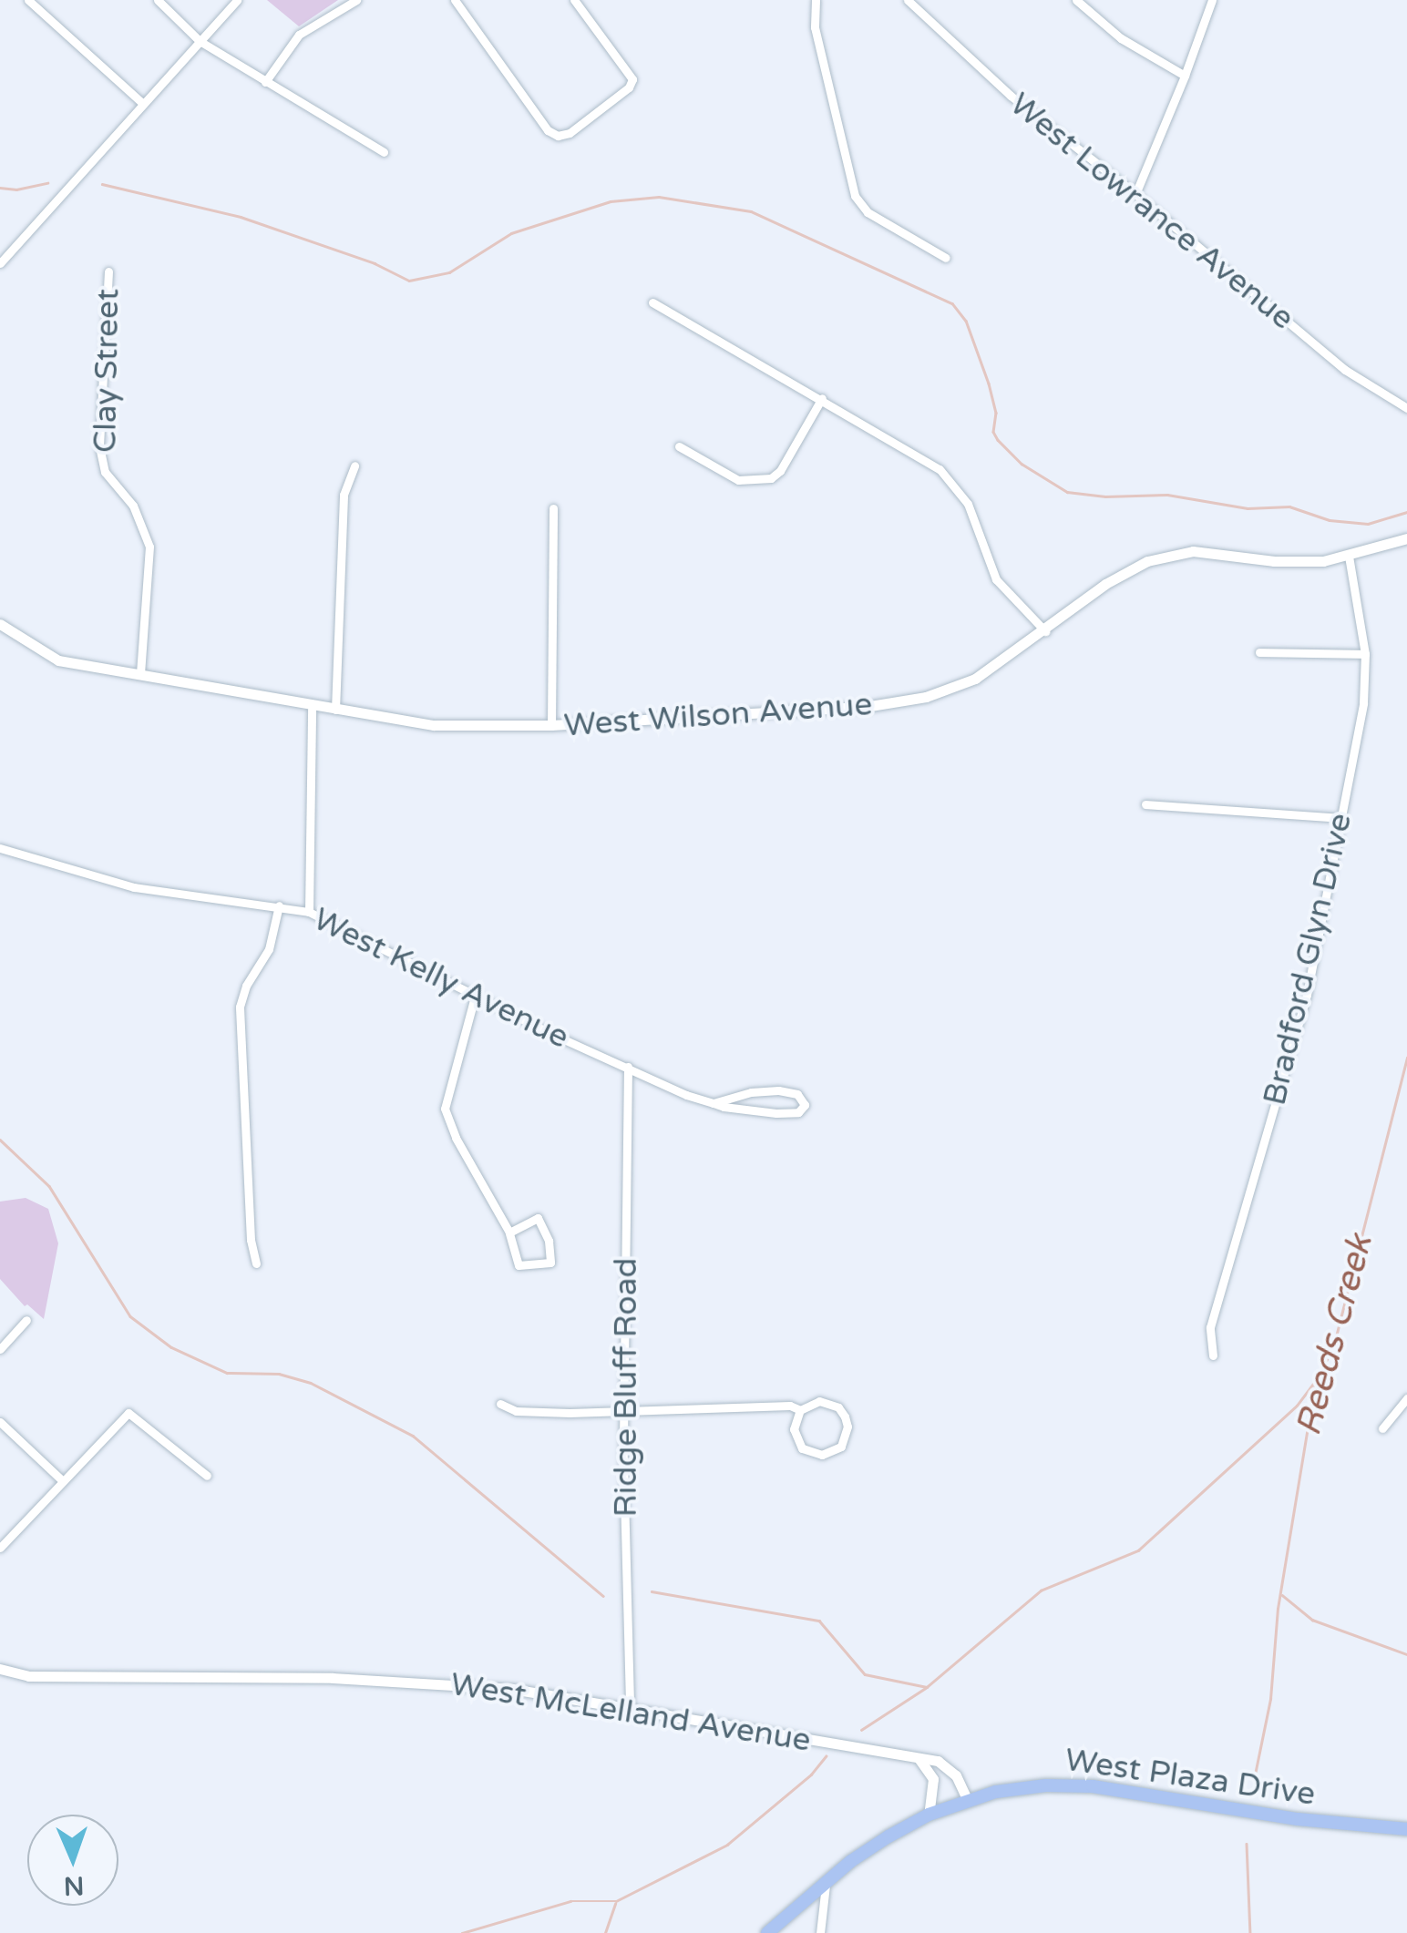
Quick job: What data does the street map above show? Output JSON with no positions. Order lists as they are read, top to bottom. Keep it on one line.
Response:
{"streets":{"main road":["West Plaza Drive"],"street":["West Lowrance Avenue","Clay Street","West Wilson Avenue","Bradford Glyn Drive","West Kelly Avenue","Ridge Bluff Road","West McLelland Avenue"]},"crossings":[["Clay Street","West Wilson Avenue"],["West Wilson Avenue","Bradford Glyn Drive"],["West Kelly Avenue","Ridge Bluff Road"],["Ridge Bluff Road","West McLelland Avenue"],["West McLelland Avenue","West Plaza Drive"]],"water":["Reeds Creek"],"north":"bottom"}
